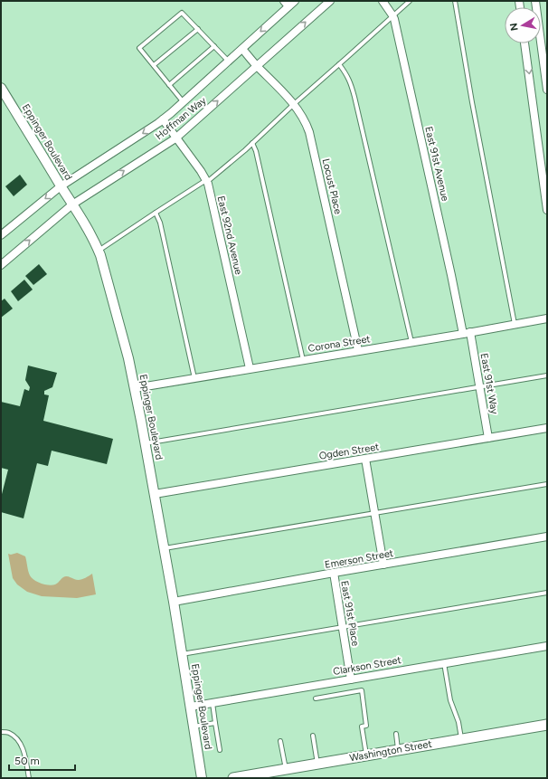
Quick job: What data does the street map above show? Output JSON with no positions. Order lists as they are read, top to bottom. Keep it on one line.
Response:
{"streets":{"main road":["Washington Street"],"street":["Hoffman Way","Eppinger Boulevard","East 91st Avenue","Locust Place","East 92nd Avenue","Corona Street","East 91st Way","Ogden Street","Emerson Street","East 91st Place","Clarkson Street"]},"crossings":[["Hoffman Way","Eppinger Boulevard"],["Hoffman Way","Locust Place"],["Hoffman Way","East 92nd Avenue"],["Eppinger Boulevard","Corona Street"],["Eppinger Boulevard","Ogden Street"],["Eppinger Boulevard","Emerson Street"],["Eppinger Boulevard","Clarkson Street"],["East 91st Avenue","Corona Street"],["East 91st Avenue","East 91st Way"],["Locust Place","Corona Street"],["East 92nd Avenue","Corona Street"],["Corona Street","East 91st Way"],["East 91st Way","Ogden Street"],["Emerson Street","East 91st Place"],["East 91st Place","Clarkson Street"]],"scale_bar":"50 m","north":"left"}
